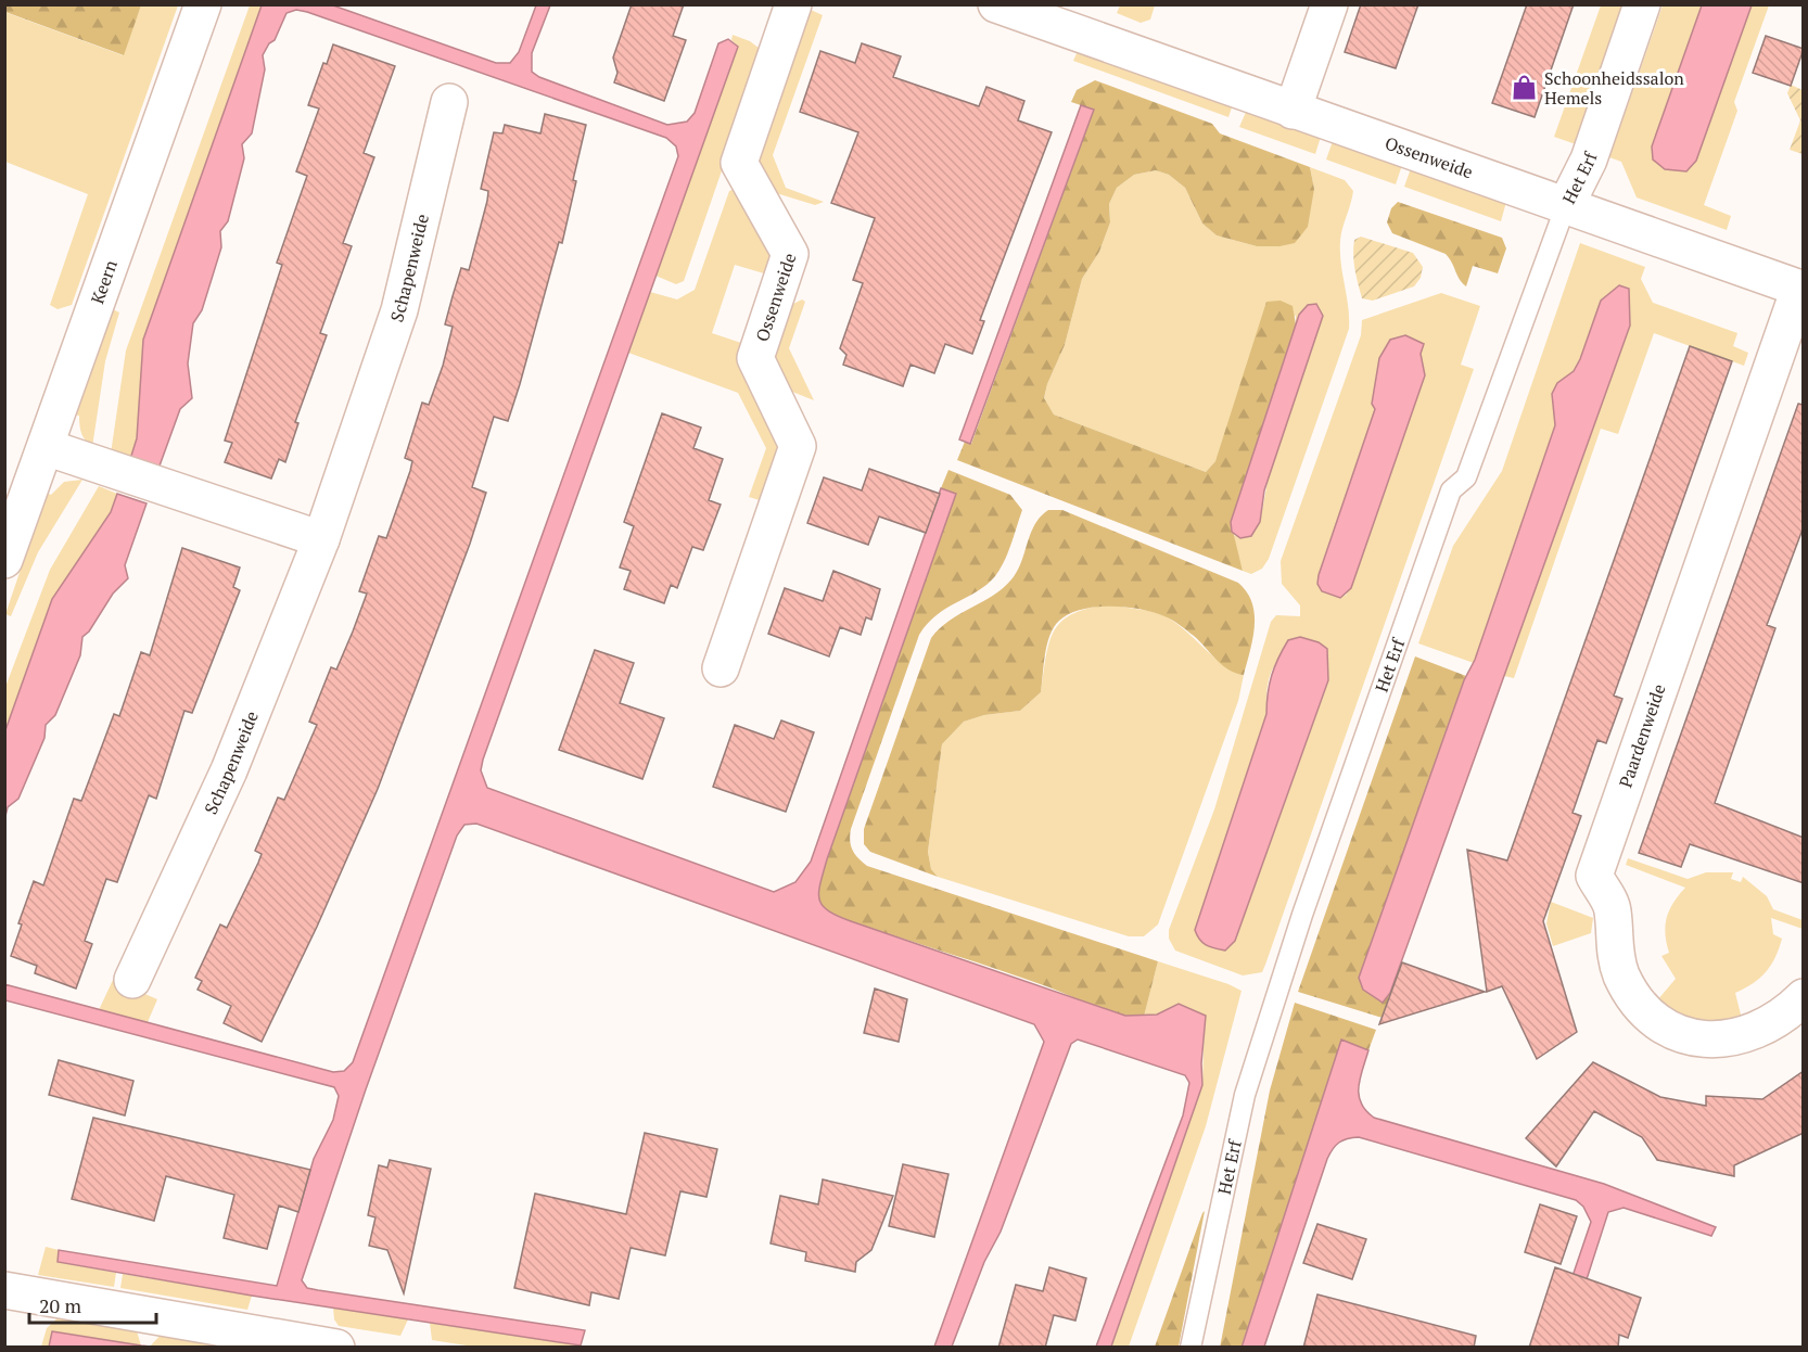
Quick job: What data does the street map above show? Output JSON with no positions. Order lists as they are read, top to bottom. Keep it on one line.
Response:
{"streets":{"street":["Ossenweide","Het Erf","Schapenweide","Keern","Paardenweide"]},"crossings":[["Ossenweide","Het Erf"],["Ossenweide","Paardenweide"],["Het Erf","Paardenweide"]],"places":{"shop":["Schoonheidssalon Hemels"]},"scale_bar":"20 m"}
